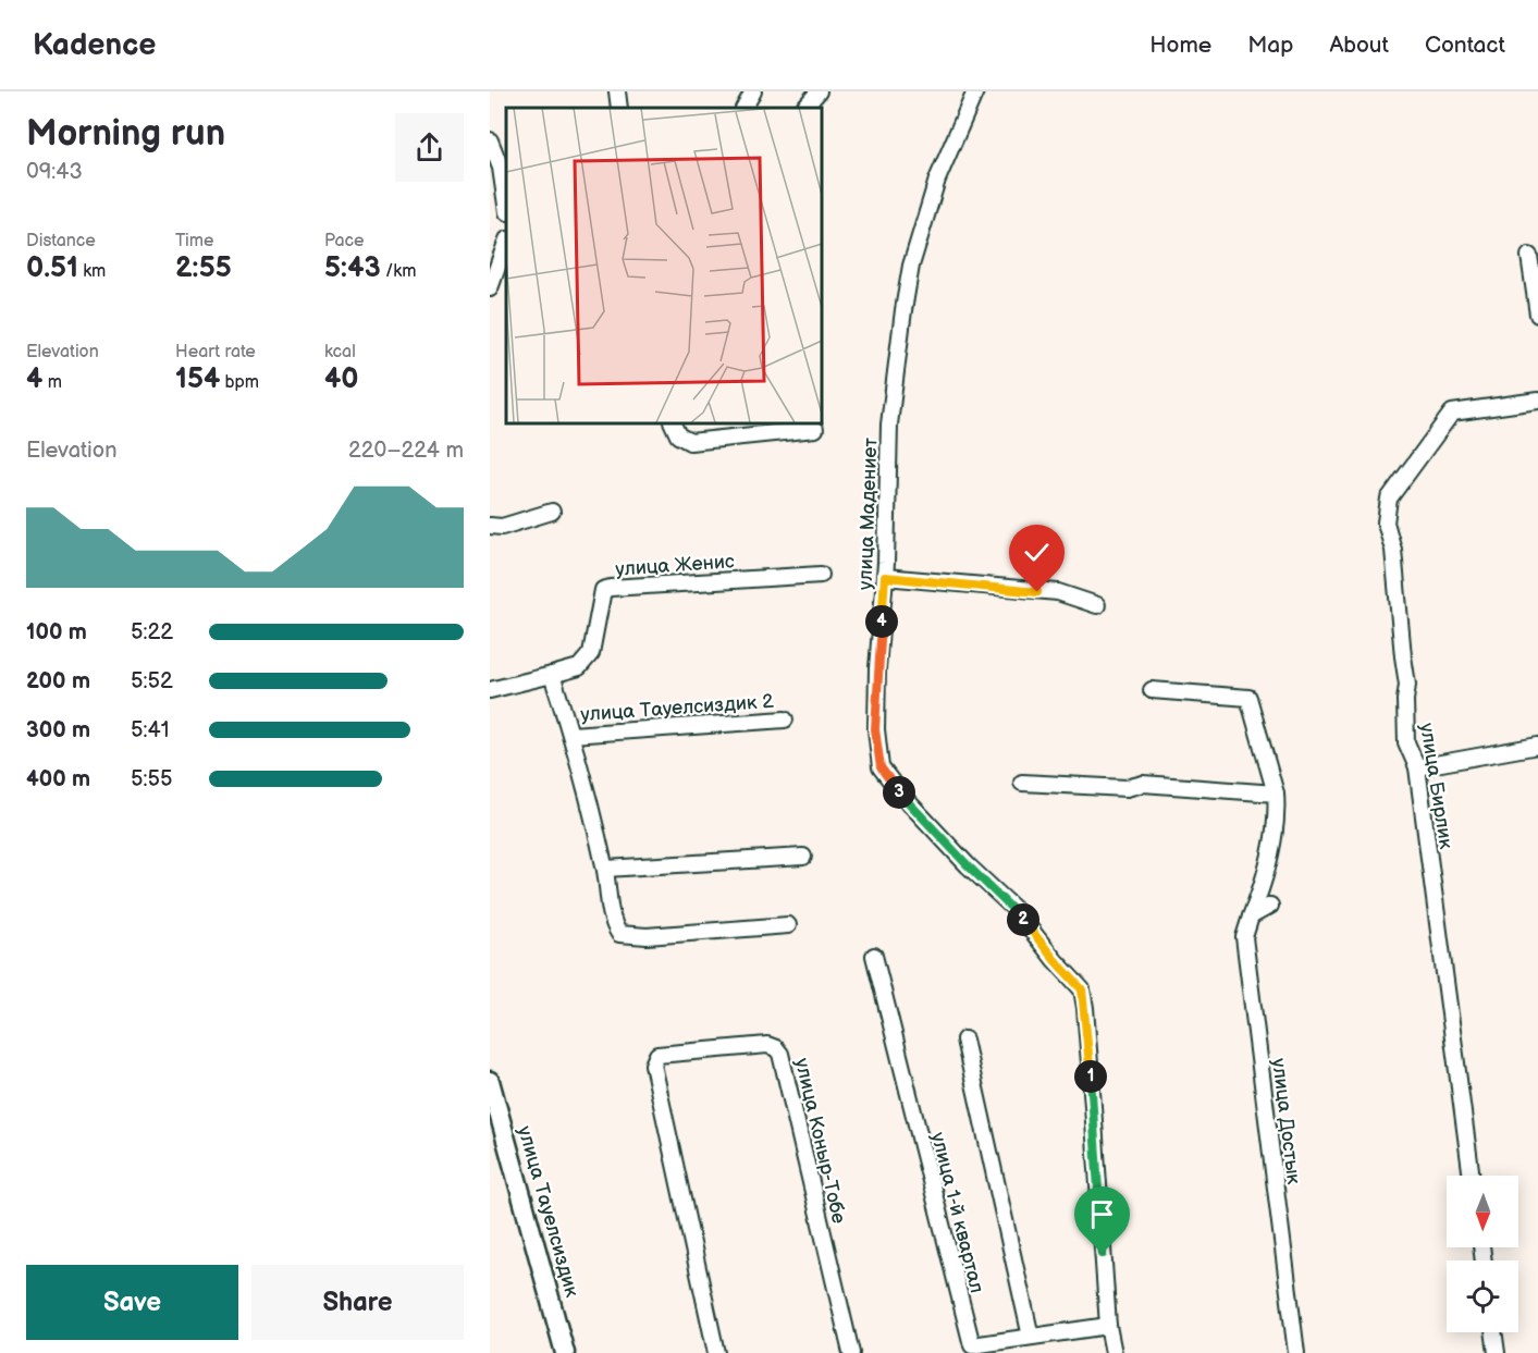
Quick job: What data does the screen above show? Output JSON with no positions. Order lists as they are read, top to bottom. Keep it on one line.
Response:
{"streets":{"street":["улица Мадениет","улица Женис","улица Тауелсиздик 2","улица Бирлик","улица Достык","улица Коныр-Тобе","улица Тауелсиздик","улица 1-й квартал"]},"crossings":[["улица Мадениет","улица 1-й квартал"],["улица Женис","улица Тауелсиздик 2"]],"north":"bottom","page":{"header":"Kadence","nav":["Home","Map","About","Contact"],"heading":["Morning run","09:43"],"stats":[["Distance","0.51 km"],["Time","2:55"],["Pace","5:43 /km"],["Elevation","4 m"],["Heart rate","154 bpm"],["kcal","40"]],"chart":["Elevation","220–224 m"],"pins":["4","3","2","1"],"list":[{"name":"100 m","note":"5:22"},{"name":"200 m","note":"5:52"},{"name":"300 m","note":"5:41"},{"name":"400 m","note":"5:55"}],"buttons":["Save","Share"]}}
